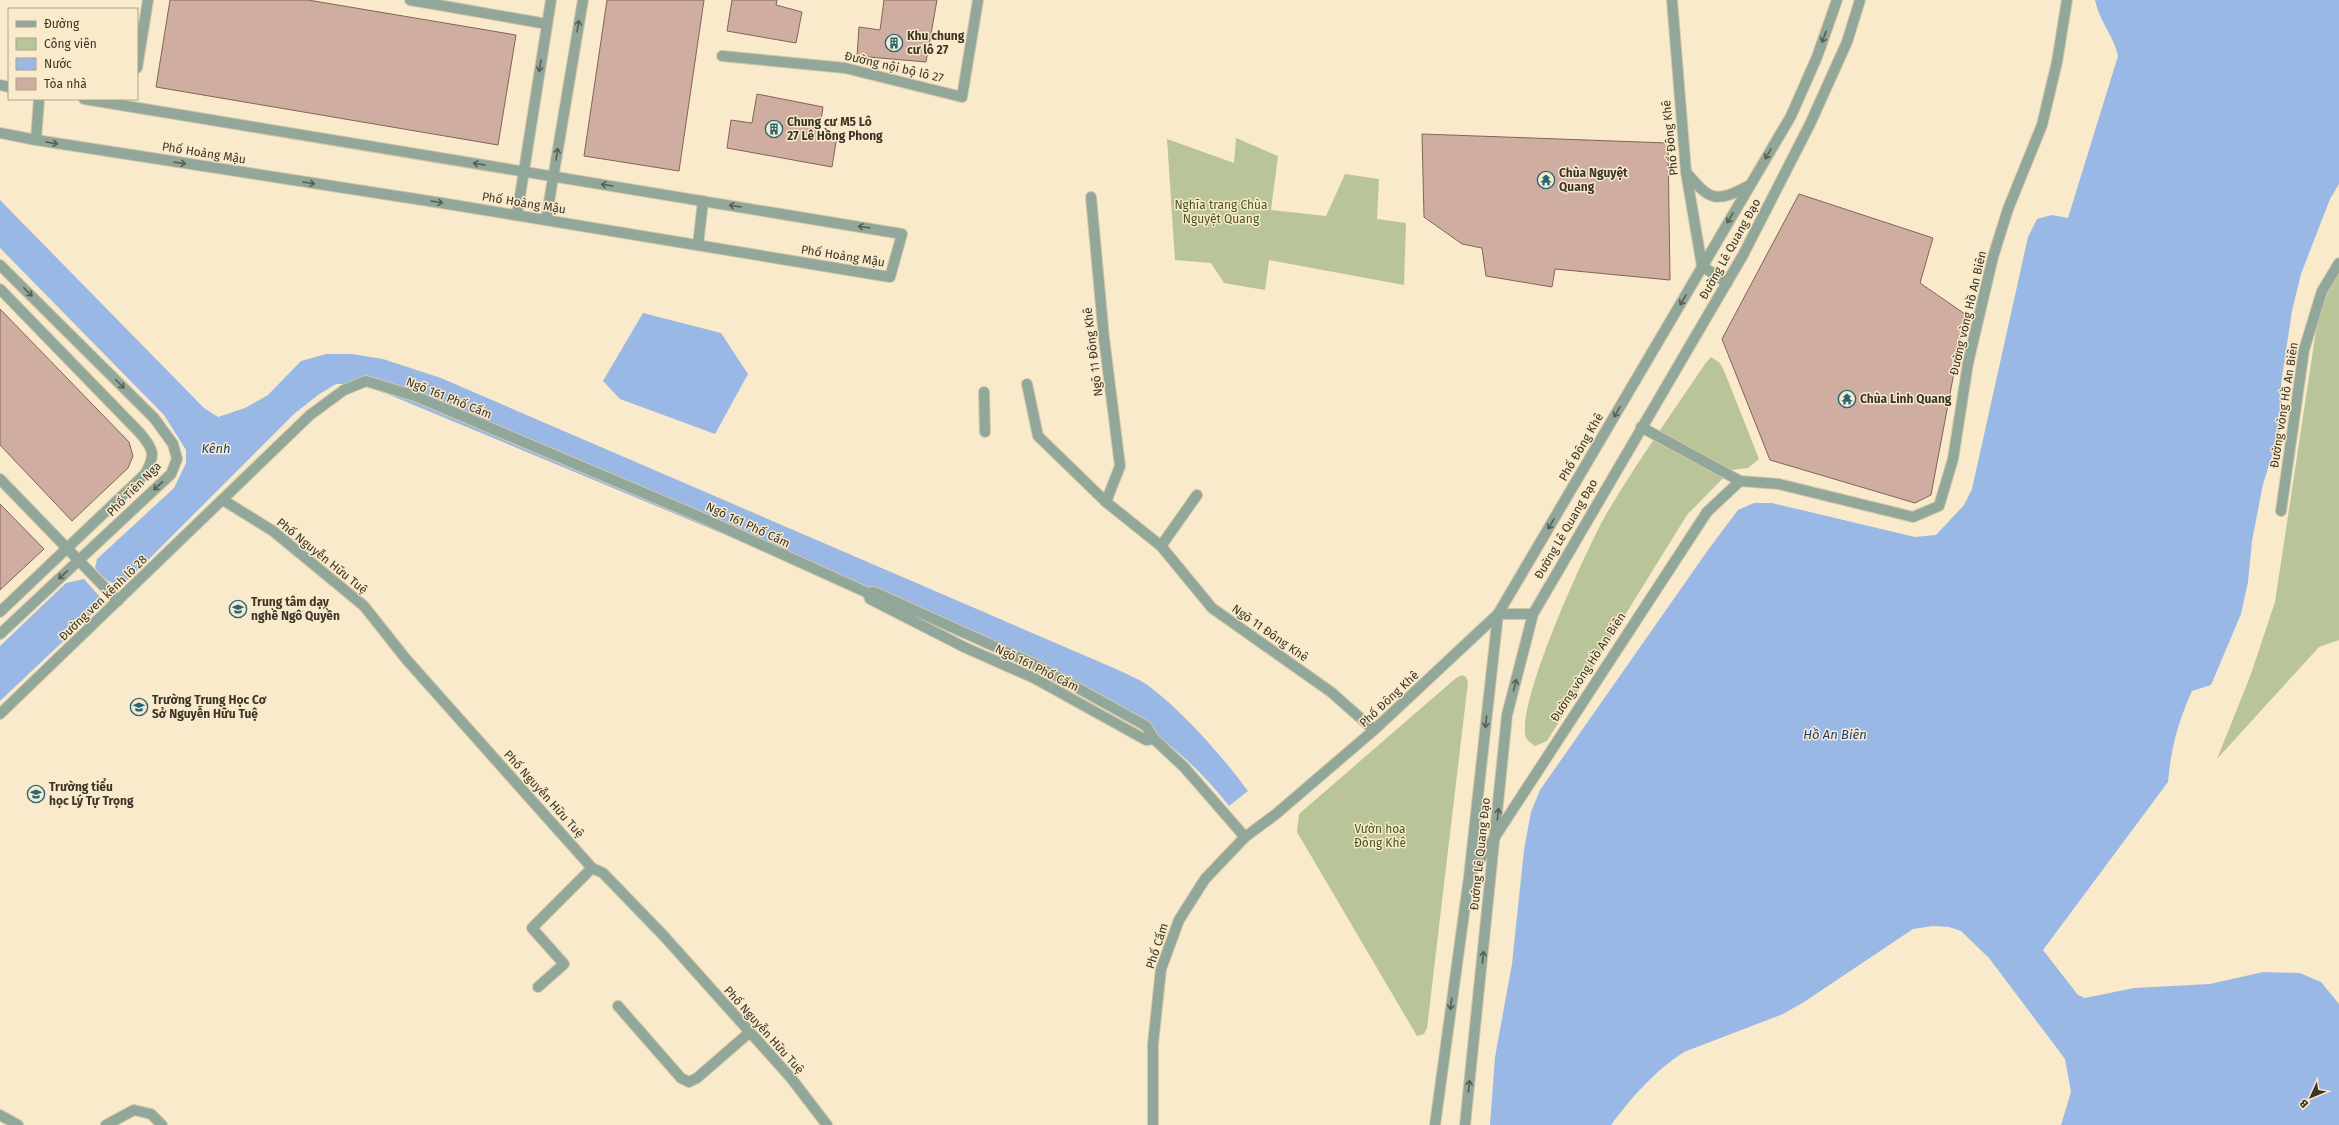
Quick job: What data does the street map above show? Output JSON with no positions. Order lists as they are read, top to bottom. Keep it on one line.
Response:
{"streets":{"street":["Đường nội bộ lô 27","Phố Đông Khê","Phố Hoàng Mậu","Đường Lê Quang Đạo","Đường vòng Hồ An Biên","Ngõ 11 Đông Khê","Ngõ 161 Phố Cấm","Phố Tiên Nga","Phố Nguyễn Hữu Tuệ","Đường ven kênh lô 28","Phố Cấm"]},"crossings":[["Phố Đông Khê","Đường Lê Quang Đạo"],["Phố Đông Khê","Ngõ 11 Đông Khê"],["Phố Đông Khê","Phố Cấm"],["Đường Lê Quang Đạo","Đường vòng Hồ An Biên"],["Ngõ 161 Phố Cấm","Phố Nguyễn Hữu Tuệ"],["Ngõ 161 Phố Cấm","Đường ven kênh lô 28"],["Ngõ 161 Phố Cấm","Phố Cấm"],["Phố Nguyễn Hữu Tuệ","Đường ven kênh lô 28"]],"one_way":["Phố Đông Khê"],"water":["Kênh","Hồ An Biên"],"parks":["Nghĩa trang Chùa Nguyệt Quang","Vườn hoa Đông Khê"],"places":{"building":["Khu chung cư lô 27","Chung cư M5 Lô 27 Lê Hồng Phong"],"temple":["Chùa Nguyệt Quang","Chùa Linh Quang"],"school or university":["Trung tâm dạy nghề Ngô Quyền","Trường Trung Học Cơ Sở Nguyễn Hữu Tuệ","Trường tiểu học Lý Tự Trọng"]},"legend":["Đường","Công viên","Nước","Tòa nhà"],"north":"bottom left"}
